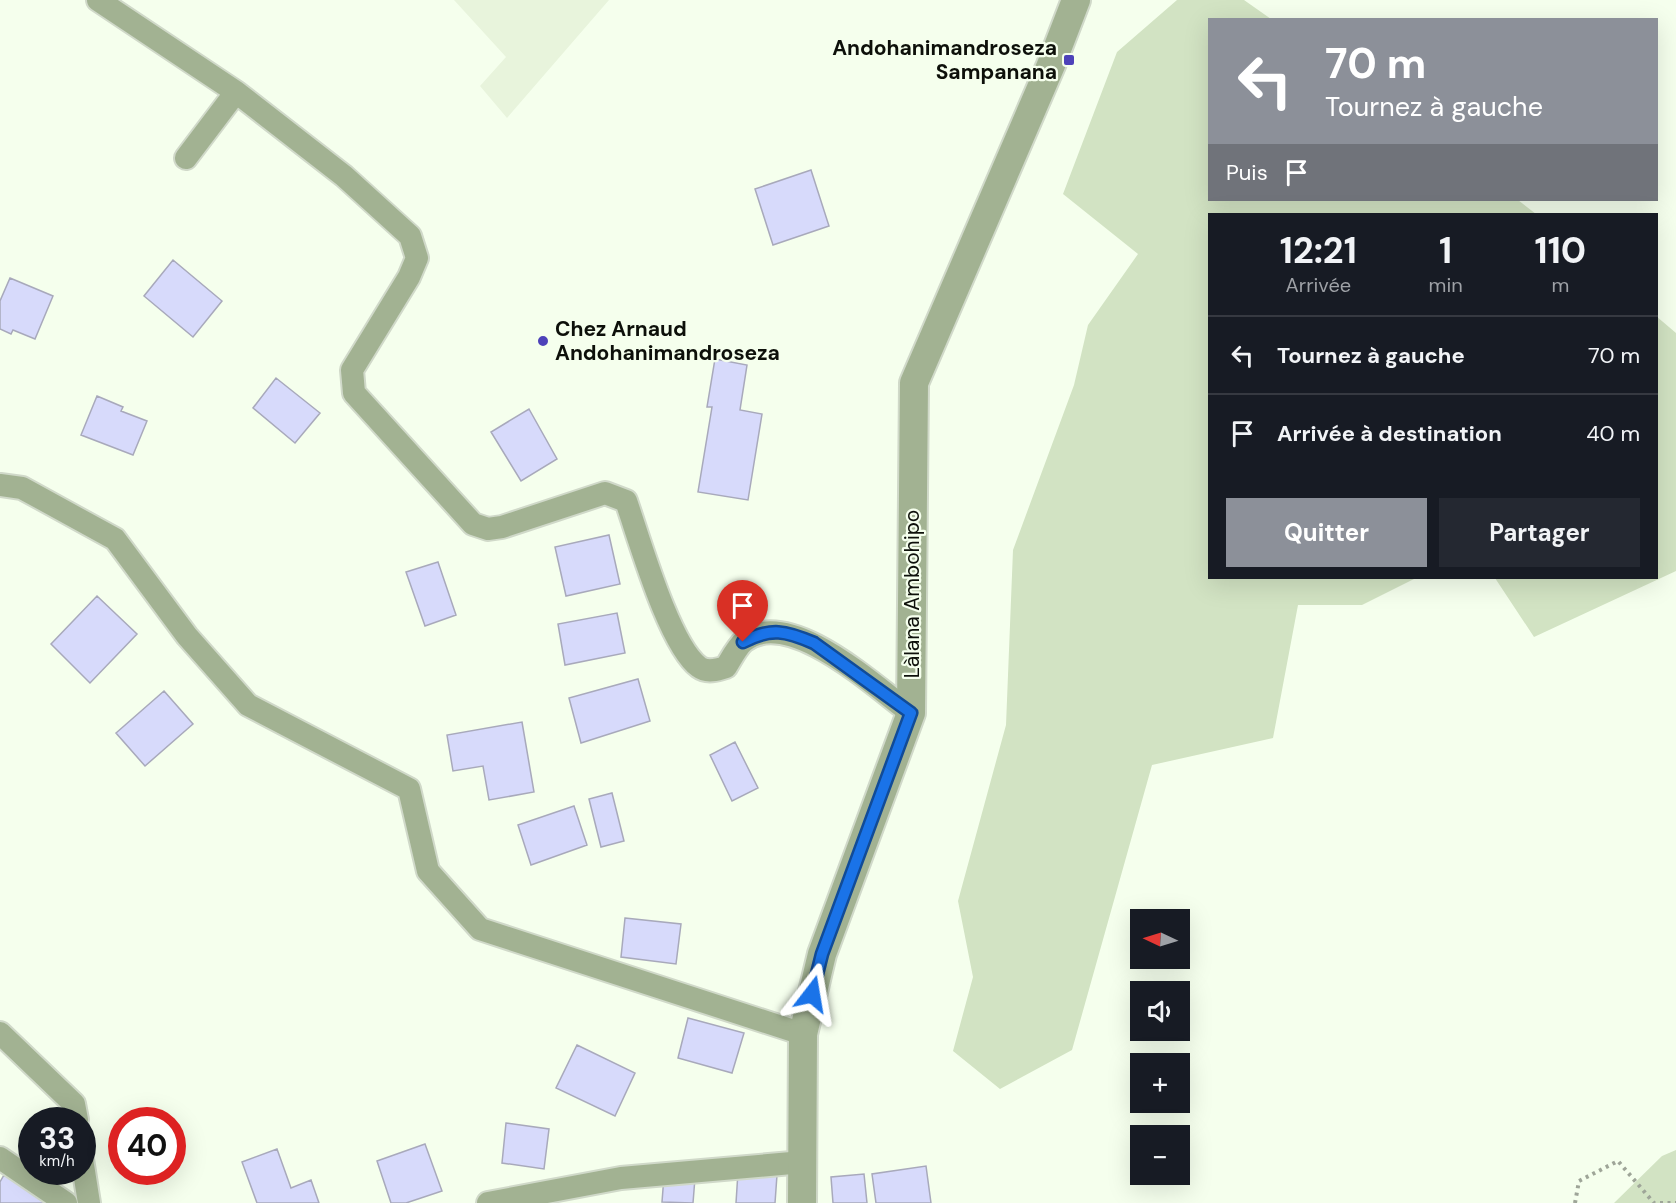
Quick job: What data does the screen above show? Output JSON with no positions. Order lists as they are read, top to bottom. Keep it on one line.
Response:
{"streets":{"street":["Làlana Ambohipo"]},"places":{"transit":["Andohanimandroseza Sampanana"],"other":["Chez Arnaud Andohanimandroseza"]},"north":"left","page":{"turn":["70 m","Tournez à gauche"],"then":"Puis","eta":["12:21","Arrivée","1","min","110","m"],"list":[{"name":"Tournez à gauche","value":"70 m"},{"name":"Arrivée à destination","value":"40 m"}],"buttons":["Quitter","Partager"],"map_buttons":["+","−"],"speed":"33 km/h","limit":"40"}}
